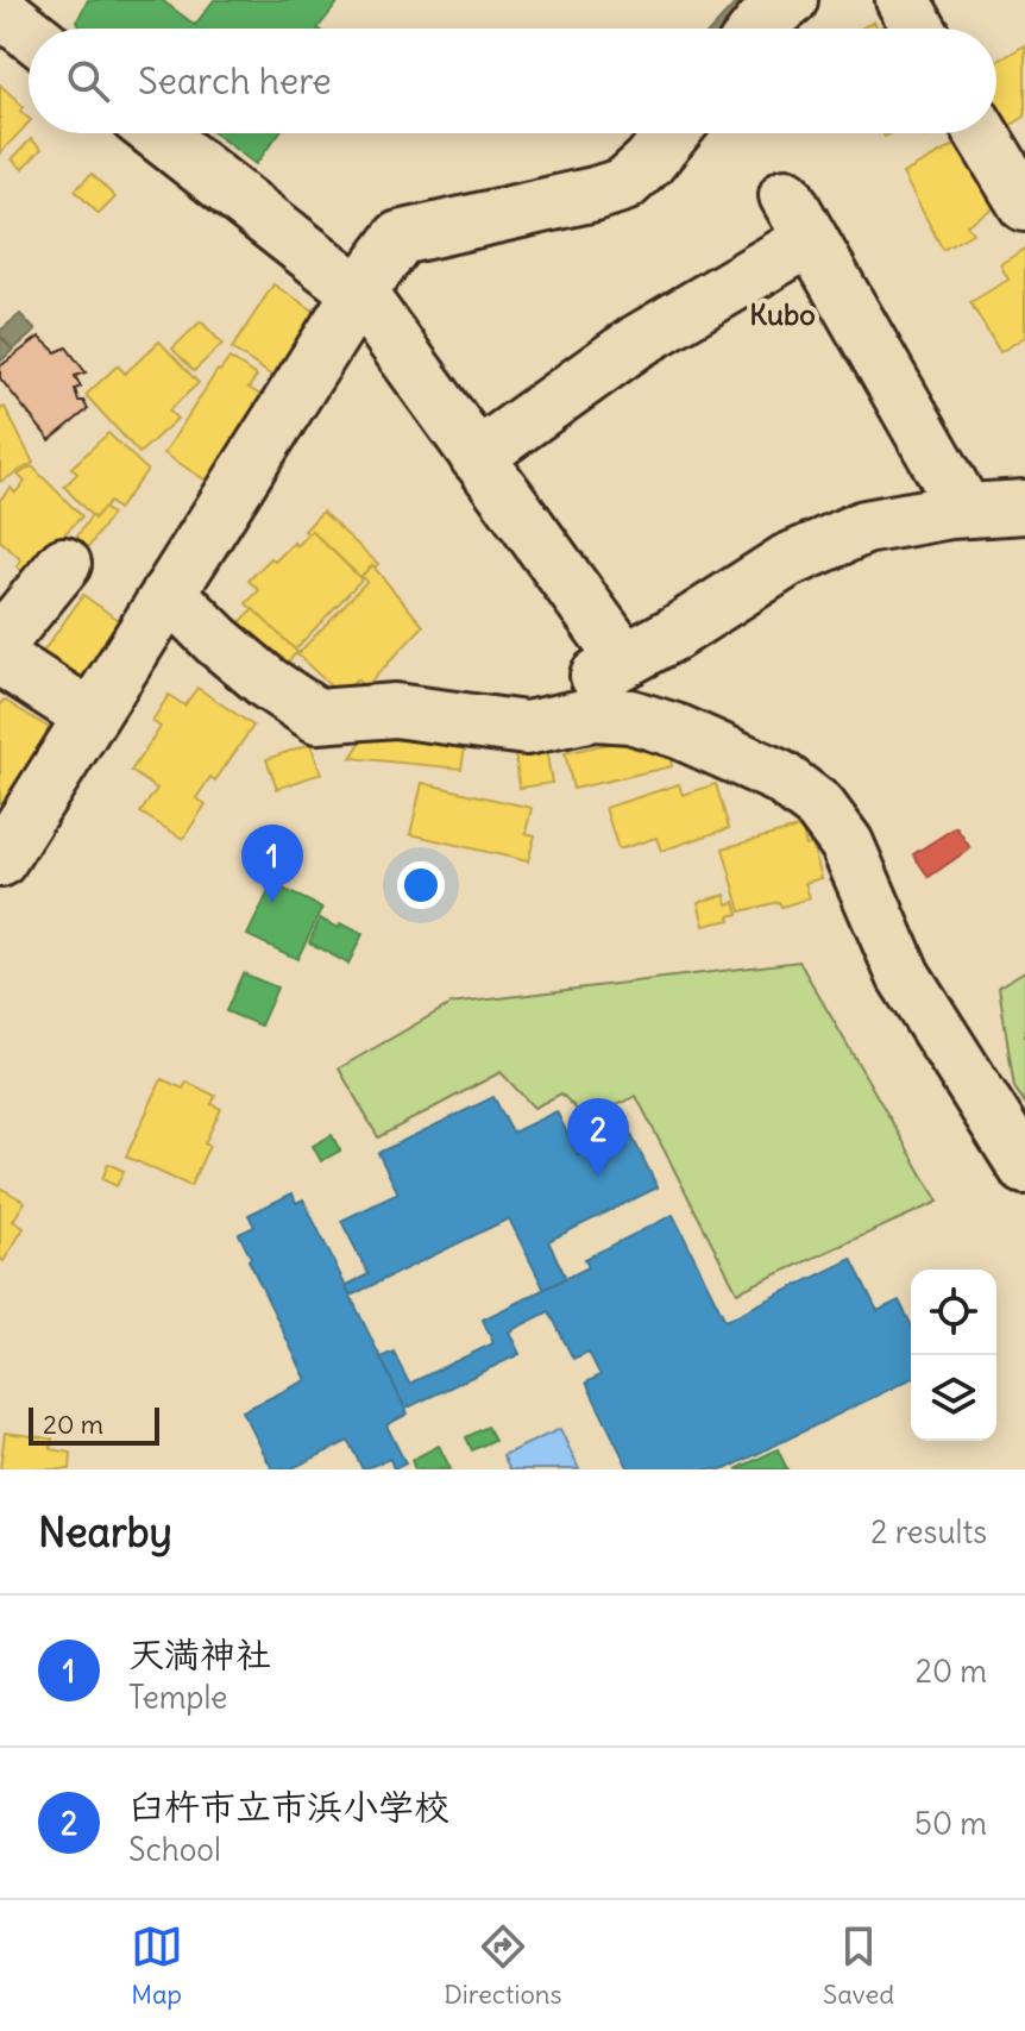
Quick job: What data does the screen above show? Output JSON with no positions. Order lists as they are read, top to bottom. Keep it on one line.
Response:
{"districts":["Kubo"],"scale_bar":"20 m","page":{"search":"Search here","pins":["1","2"],"scale":"20 m","heading":["Nearby","2 results"],"list":[{"mark":"1","name":"天満神社","note":"Temple","value":"20 m"},{"mark":"2","name":"臼杵市立市浜小学校","note":"School","value":"50 m"}],"nav":["Map","Directions","Saved"]}}
